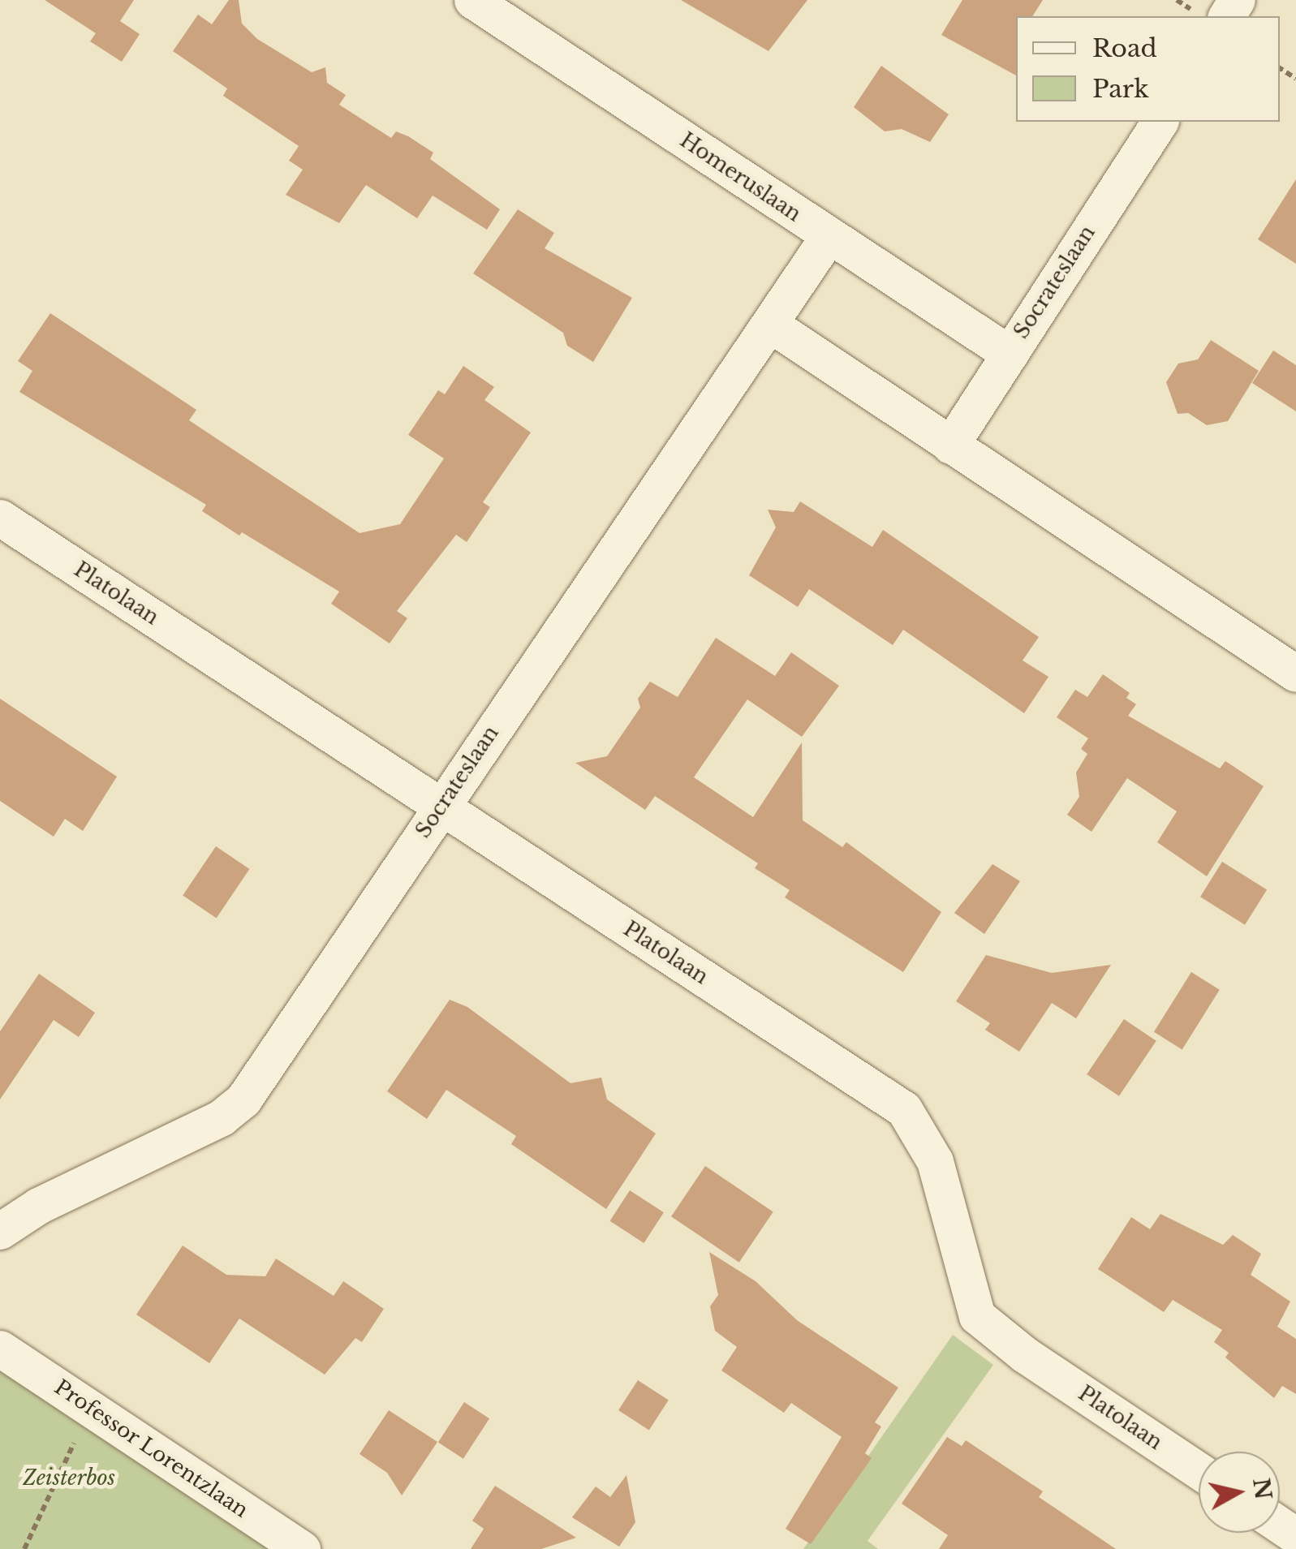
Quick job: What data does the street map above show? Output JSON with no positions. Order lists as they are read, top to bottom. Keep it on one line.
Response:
{"streets":{"street":["Homeruslaan","Socrateslaan","Platolaan","Professor Lorentzlaan"]},"crossings":[["Homeruslaan","Socrateslaan"],["Socrateslaan","Platolaan"]],"parks":["Zeisterbos"],"legend":["Road","Park"],"north":"right"}
